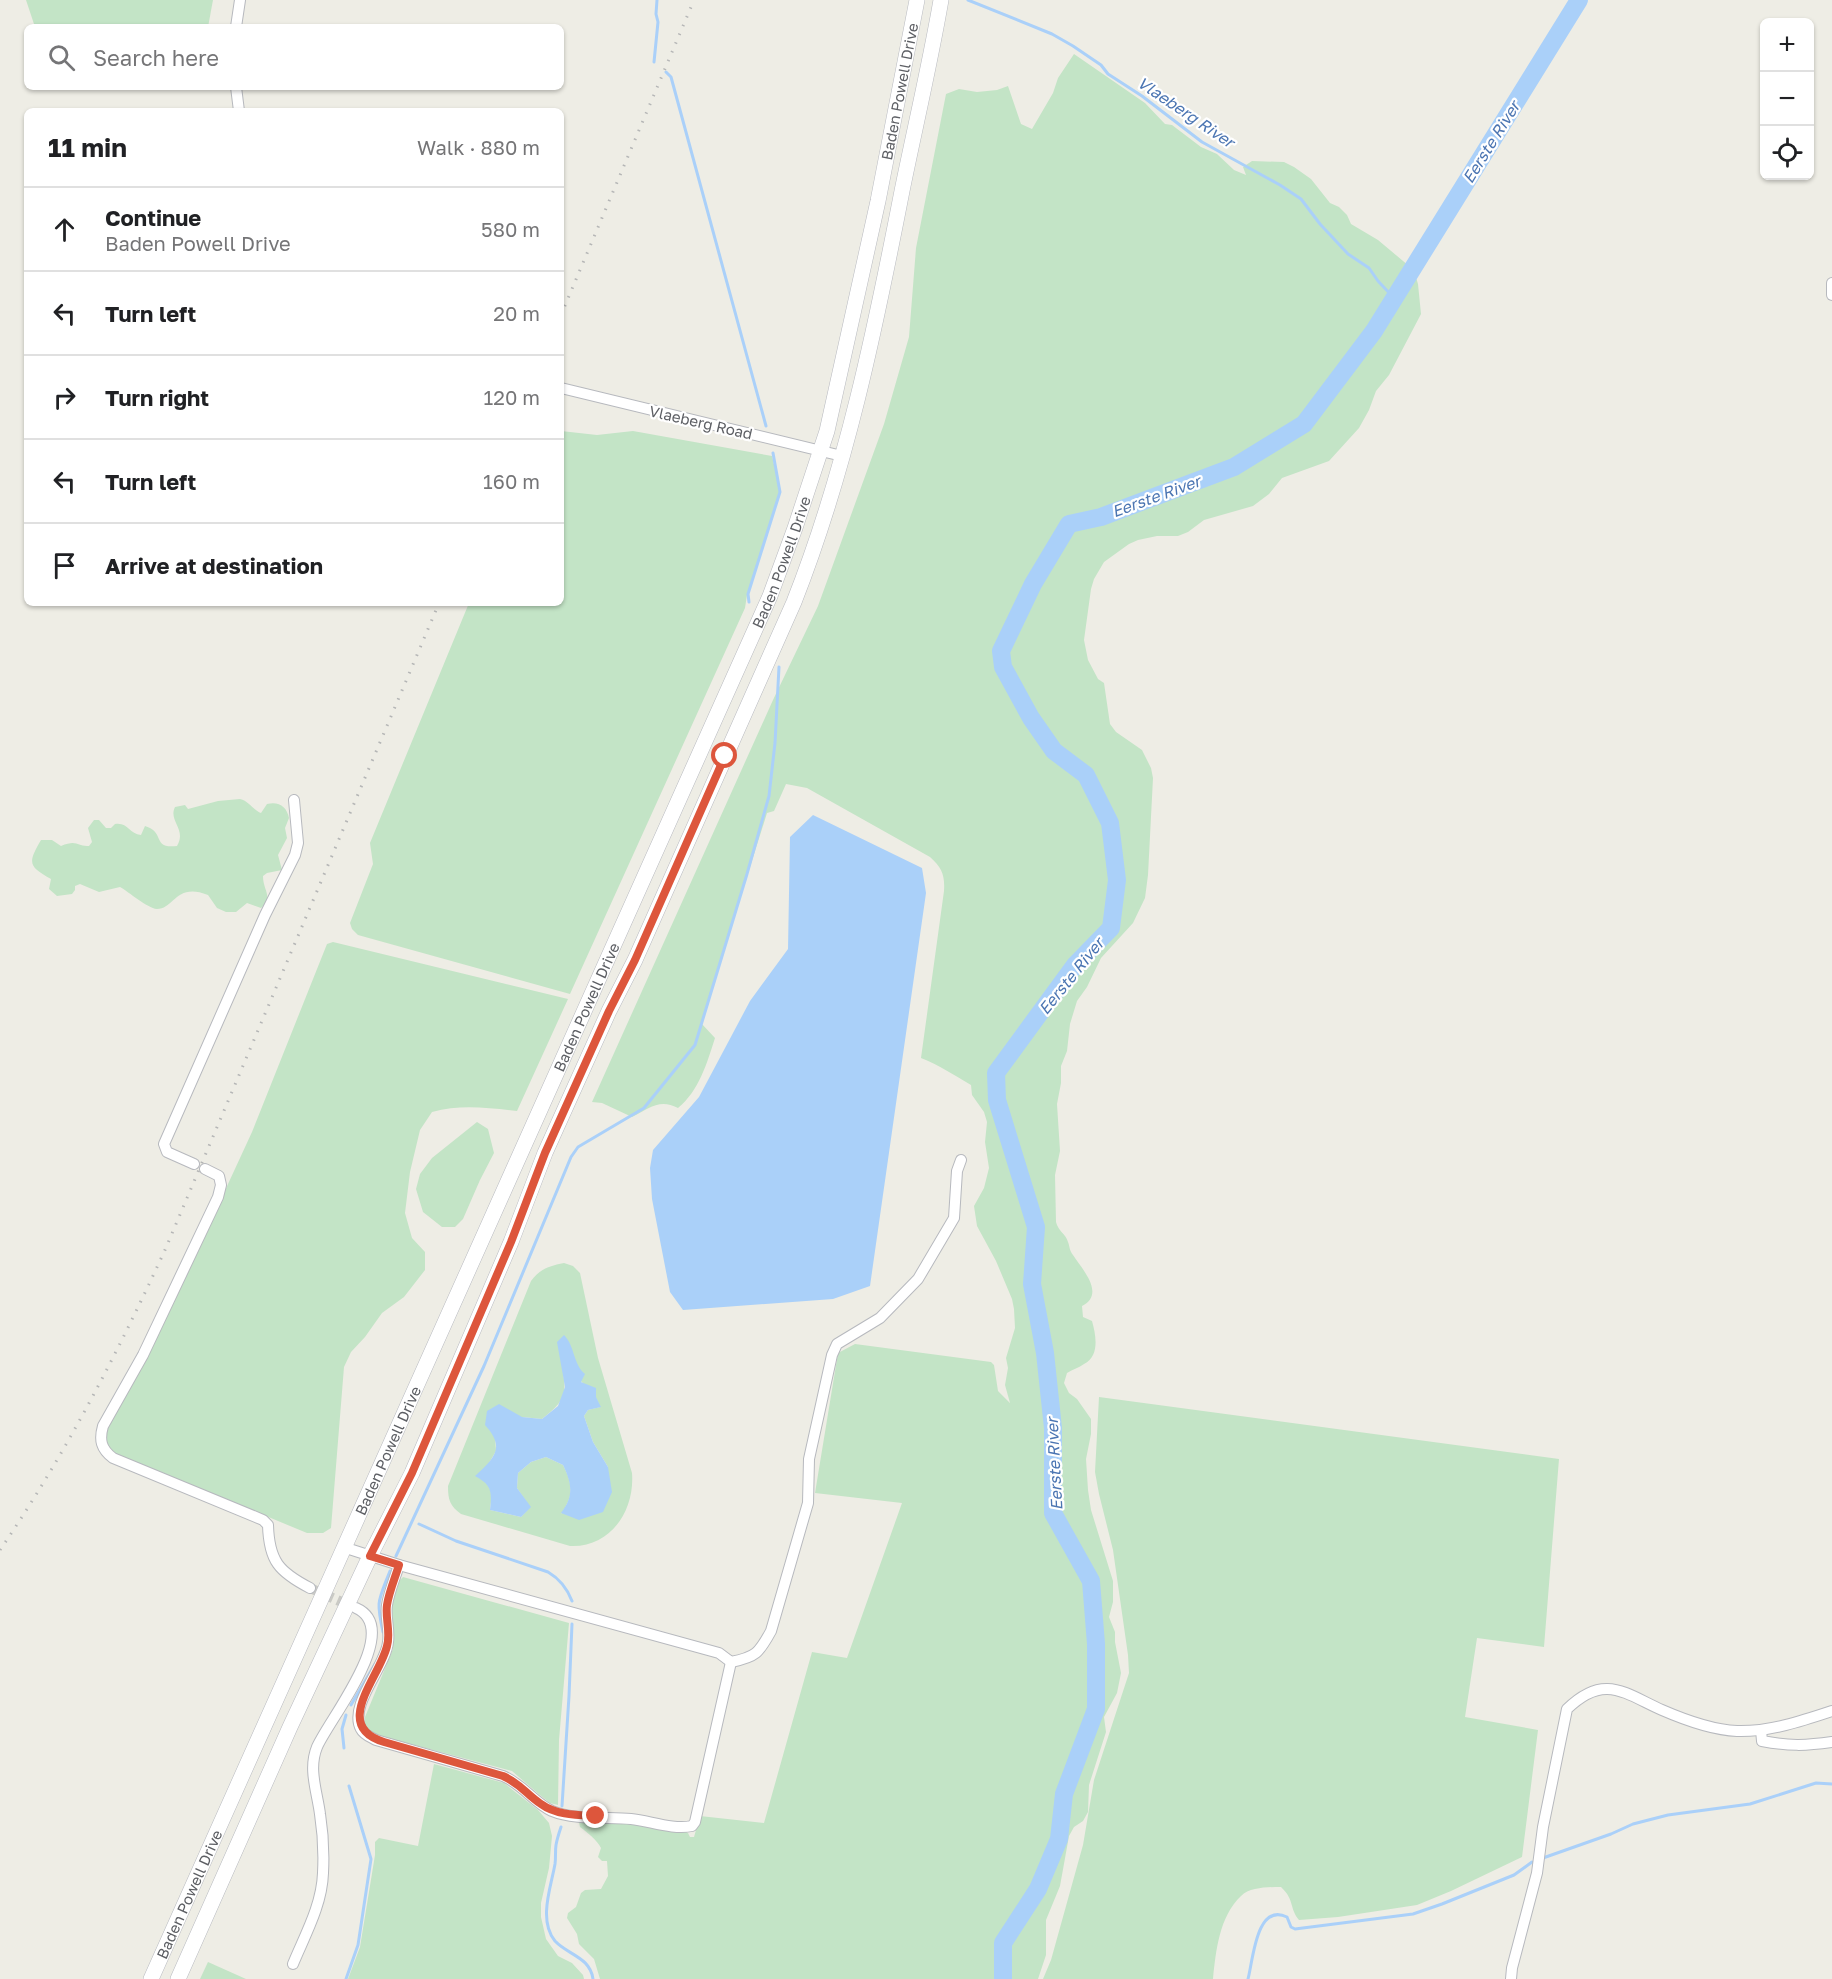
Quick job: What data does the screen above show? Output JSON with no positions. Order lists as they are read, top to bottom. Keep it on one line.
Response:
{"streets":{"main road":["Baden Powell Drive"],"street":["Vlaeberg Road"]},"crossings":[["Baden Powell Drive","Vlaeberg Road"]],"water":["Vlaeberg River","Eerste River"],"page":{"map_buttons":["+","−"],"search":"Search here","heading":["11 min","Walk · 880 m"],"list":[["Continue","Baden Powell Drive","580 m"],["Turn left","20 m"],["Turn right","120 m"],["Turn left","160 m"],"Arrive at destination"]}}
